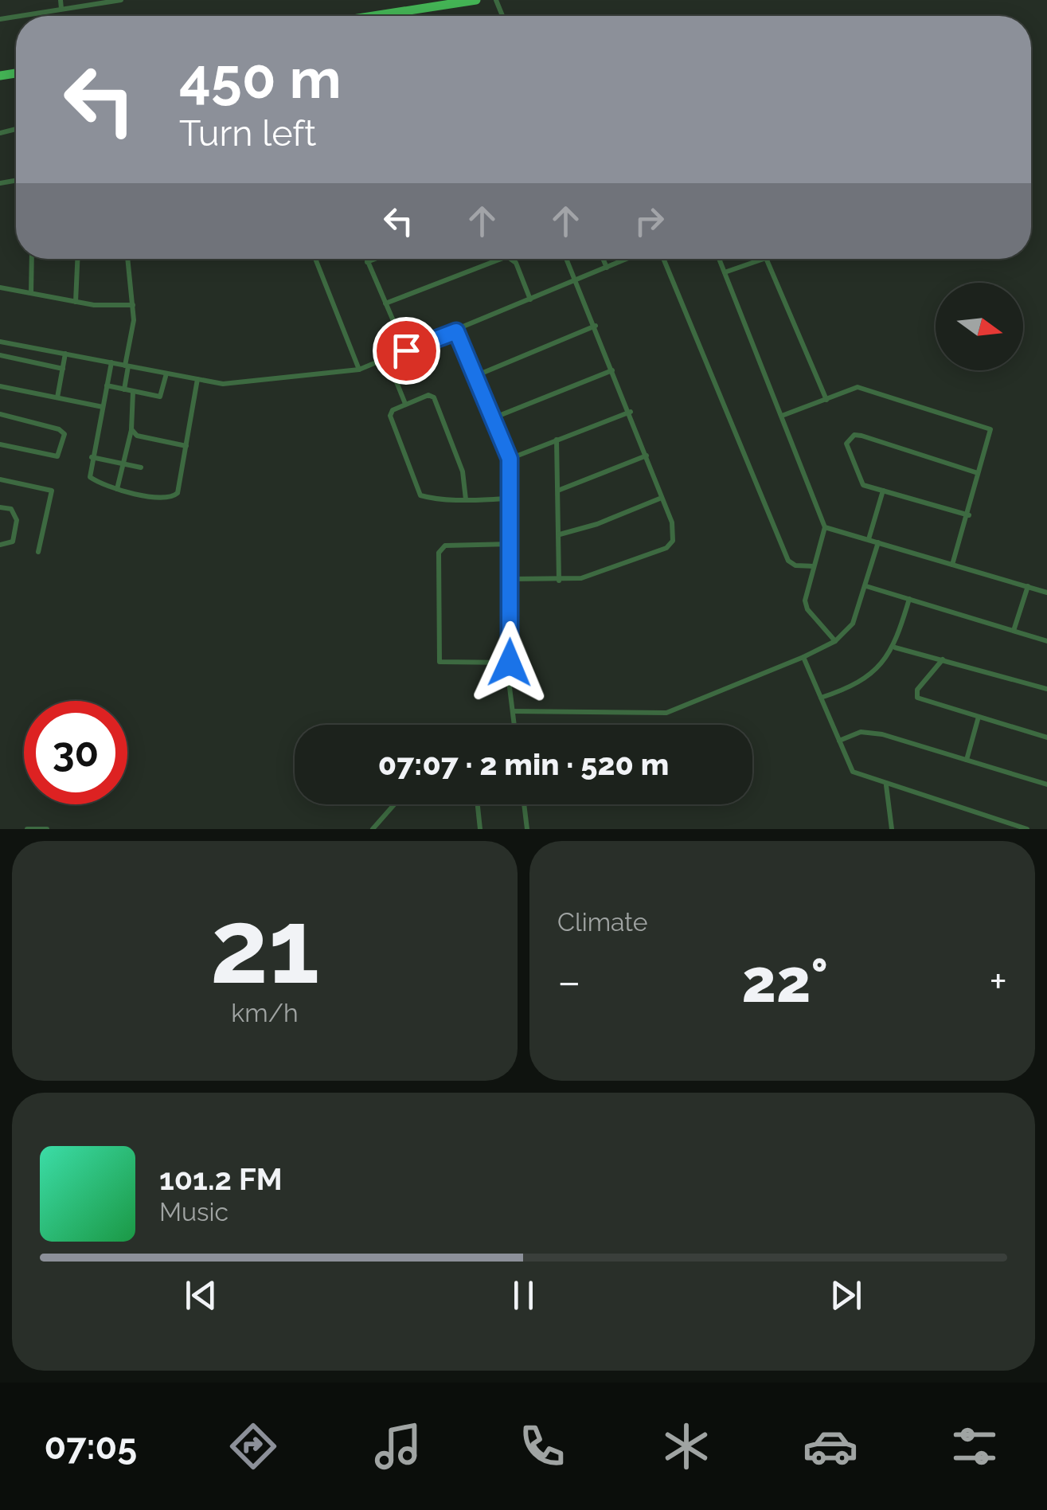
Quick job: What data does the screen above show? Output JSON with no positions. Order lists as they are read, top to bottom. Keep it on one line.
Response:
{"north":"right","page":{"turn":["450 m","Turn left"],"limit":"30","trip":"07:07 · 2 min · 520 m","tile":[["21","km/h"],"Climate"],"heat":["−","22°","+"],"song":["101.2 FM","Music"],"tabs":"07:05"}}
